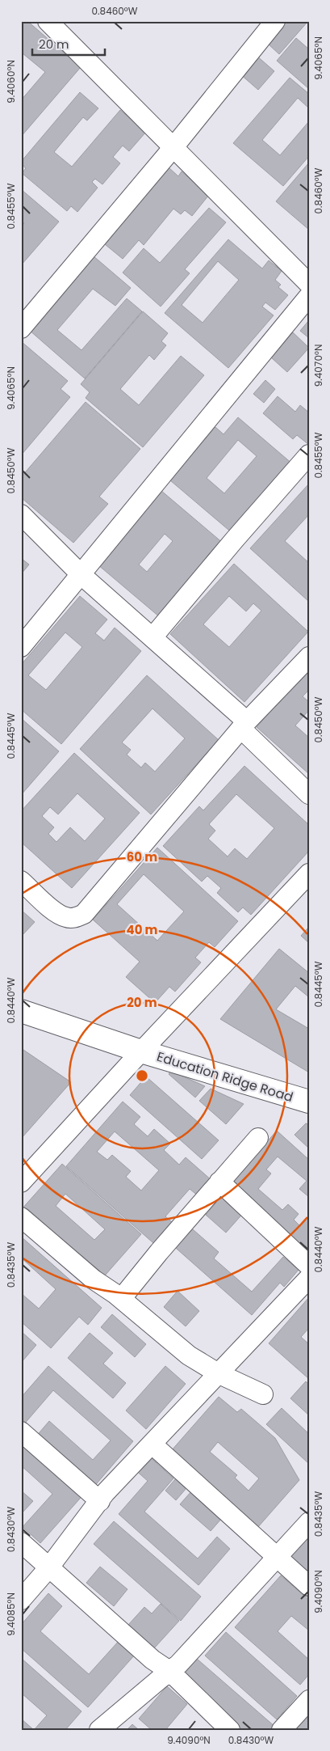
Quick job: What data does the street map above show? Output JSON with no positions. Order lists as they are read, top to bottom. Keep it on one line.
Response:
{"streets":{"street":["Education Ridge Road"]},"scale_bar":"20 m","coordinates":["0.8460°W","9.4065°N","9.4060°N","0.8455°W","9.4070°N","0.8450°W","0.8445°W","0.8440°W","0.8435°W","0.8430°W","9.4090°N","9.4085°N"],"rings":["60 m","40 m","20 m"]}
